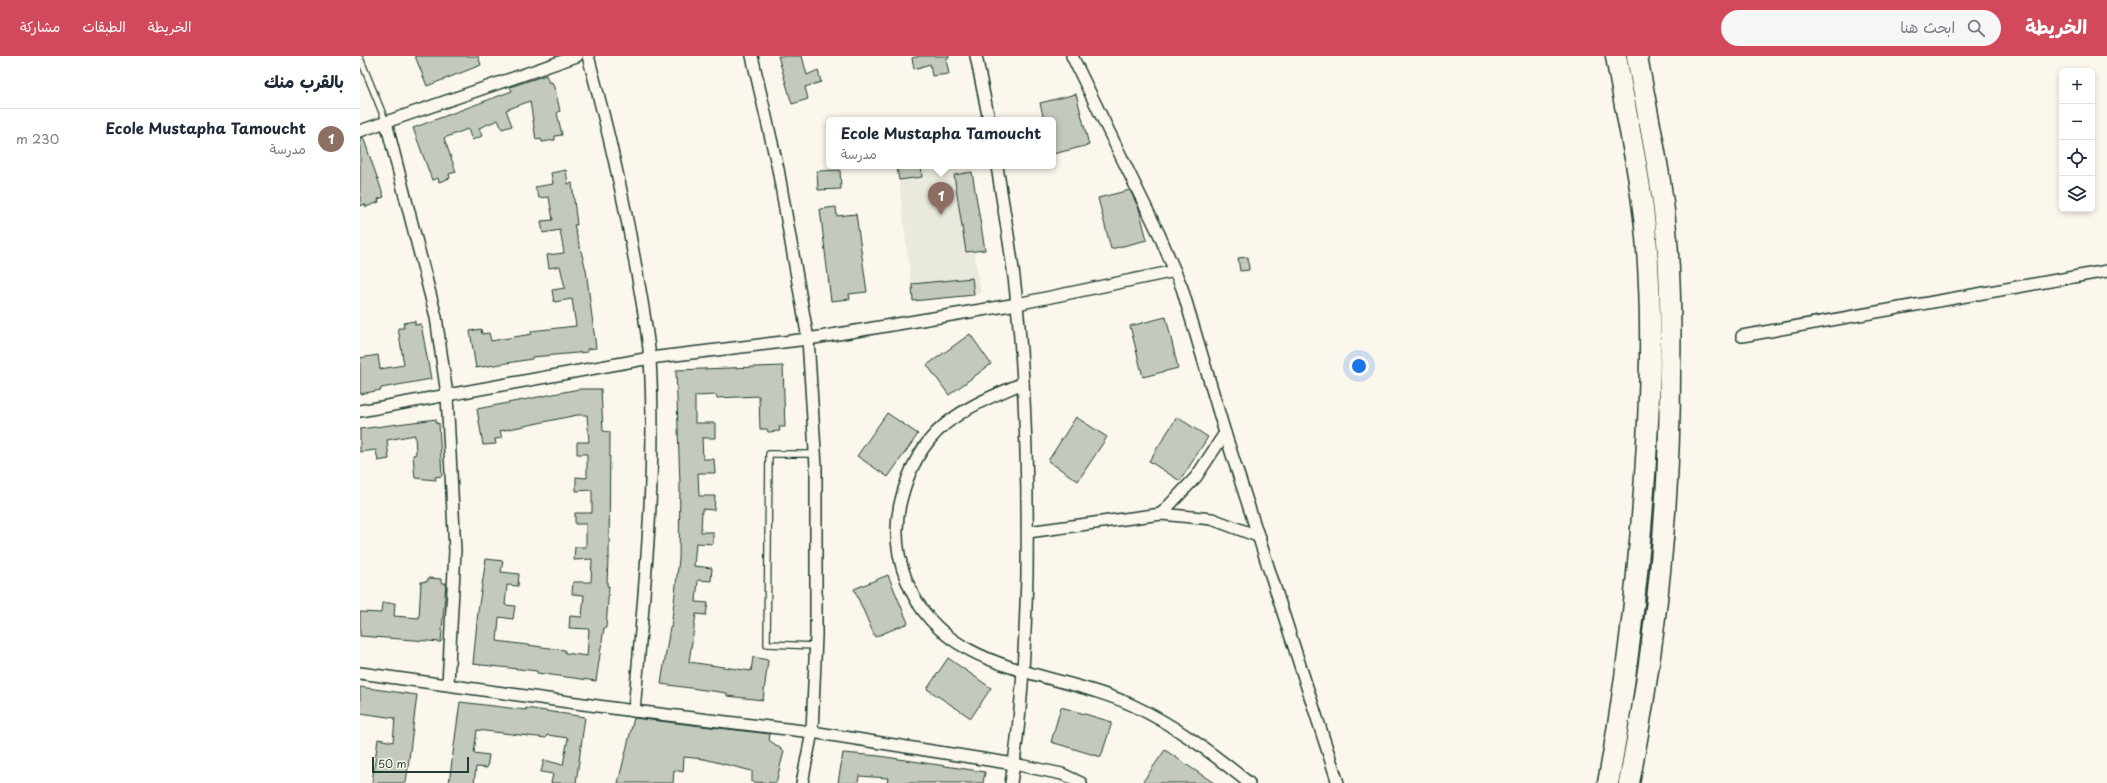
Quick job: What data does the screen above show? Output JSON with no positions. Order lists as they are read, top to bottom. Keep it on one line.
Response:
{"scale_bar":"50 m","page":{"header":"الخريطة","search":"ابحث هنا","nav":["الخريطة","الطبقات","مشاركة"],"heading":"بالقرب منك","map_buttons":["+","−"],"list":[{"mark":"1","name":"Ecole Mustapha Tamoucht","note":"مدرسة","value":"230 m"}],"popup":["Ecole Mustapha Tamoucht","مدرسة"],"pins":"1","scale":"50 m"}}
